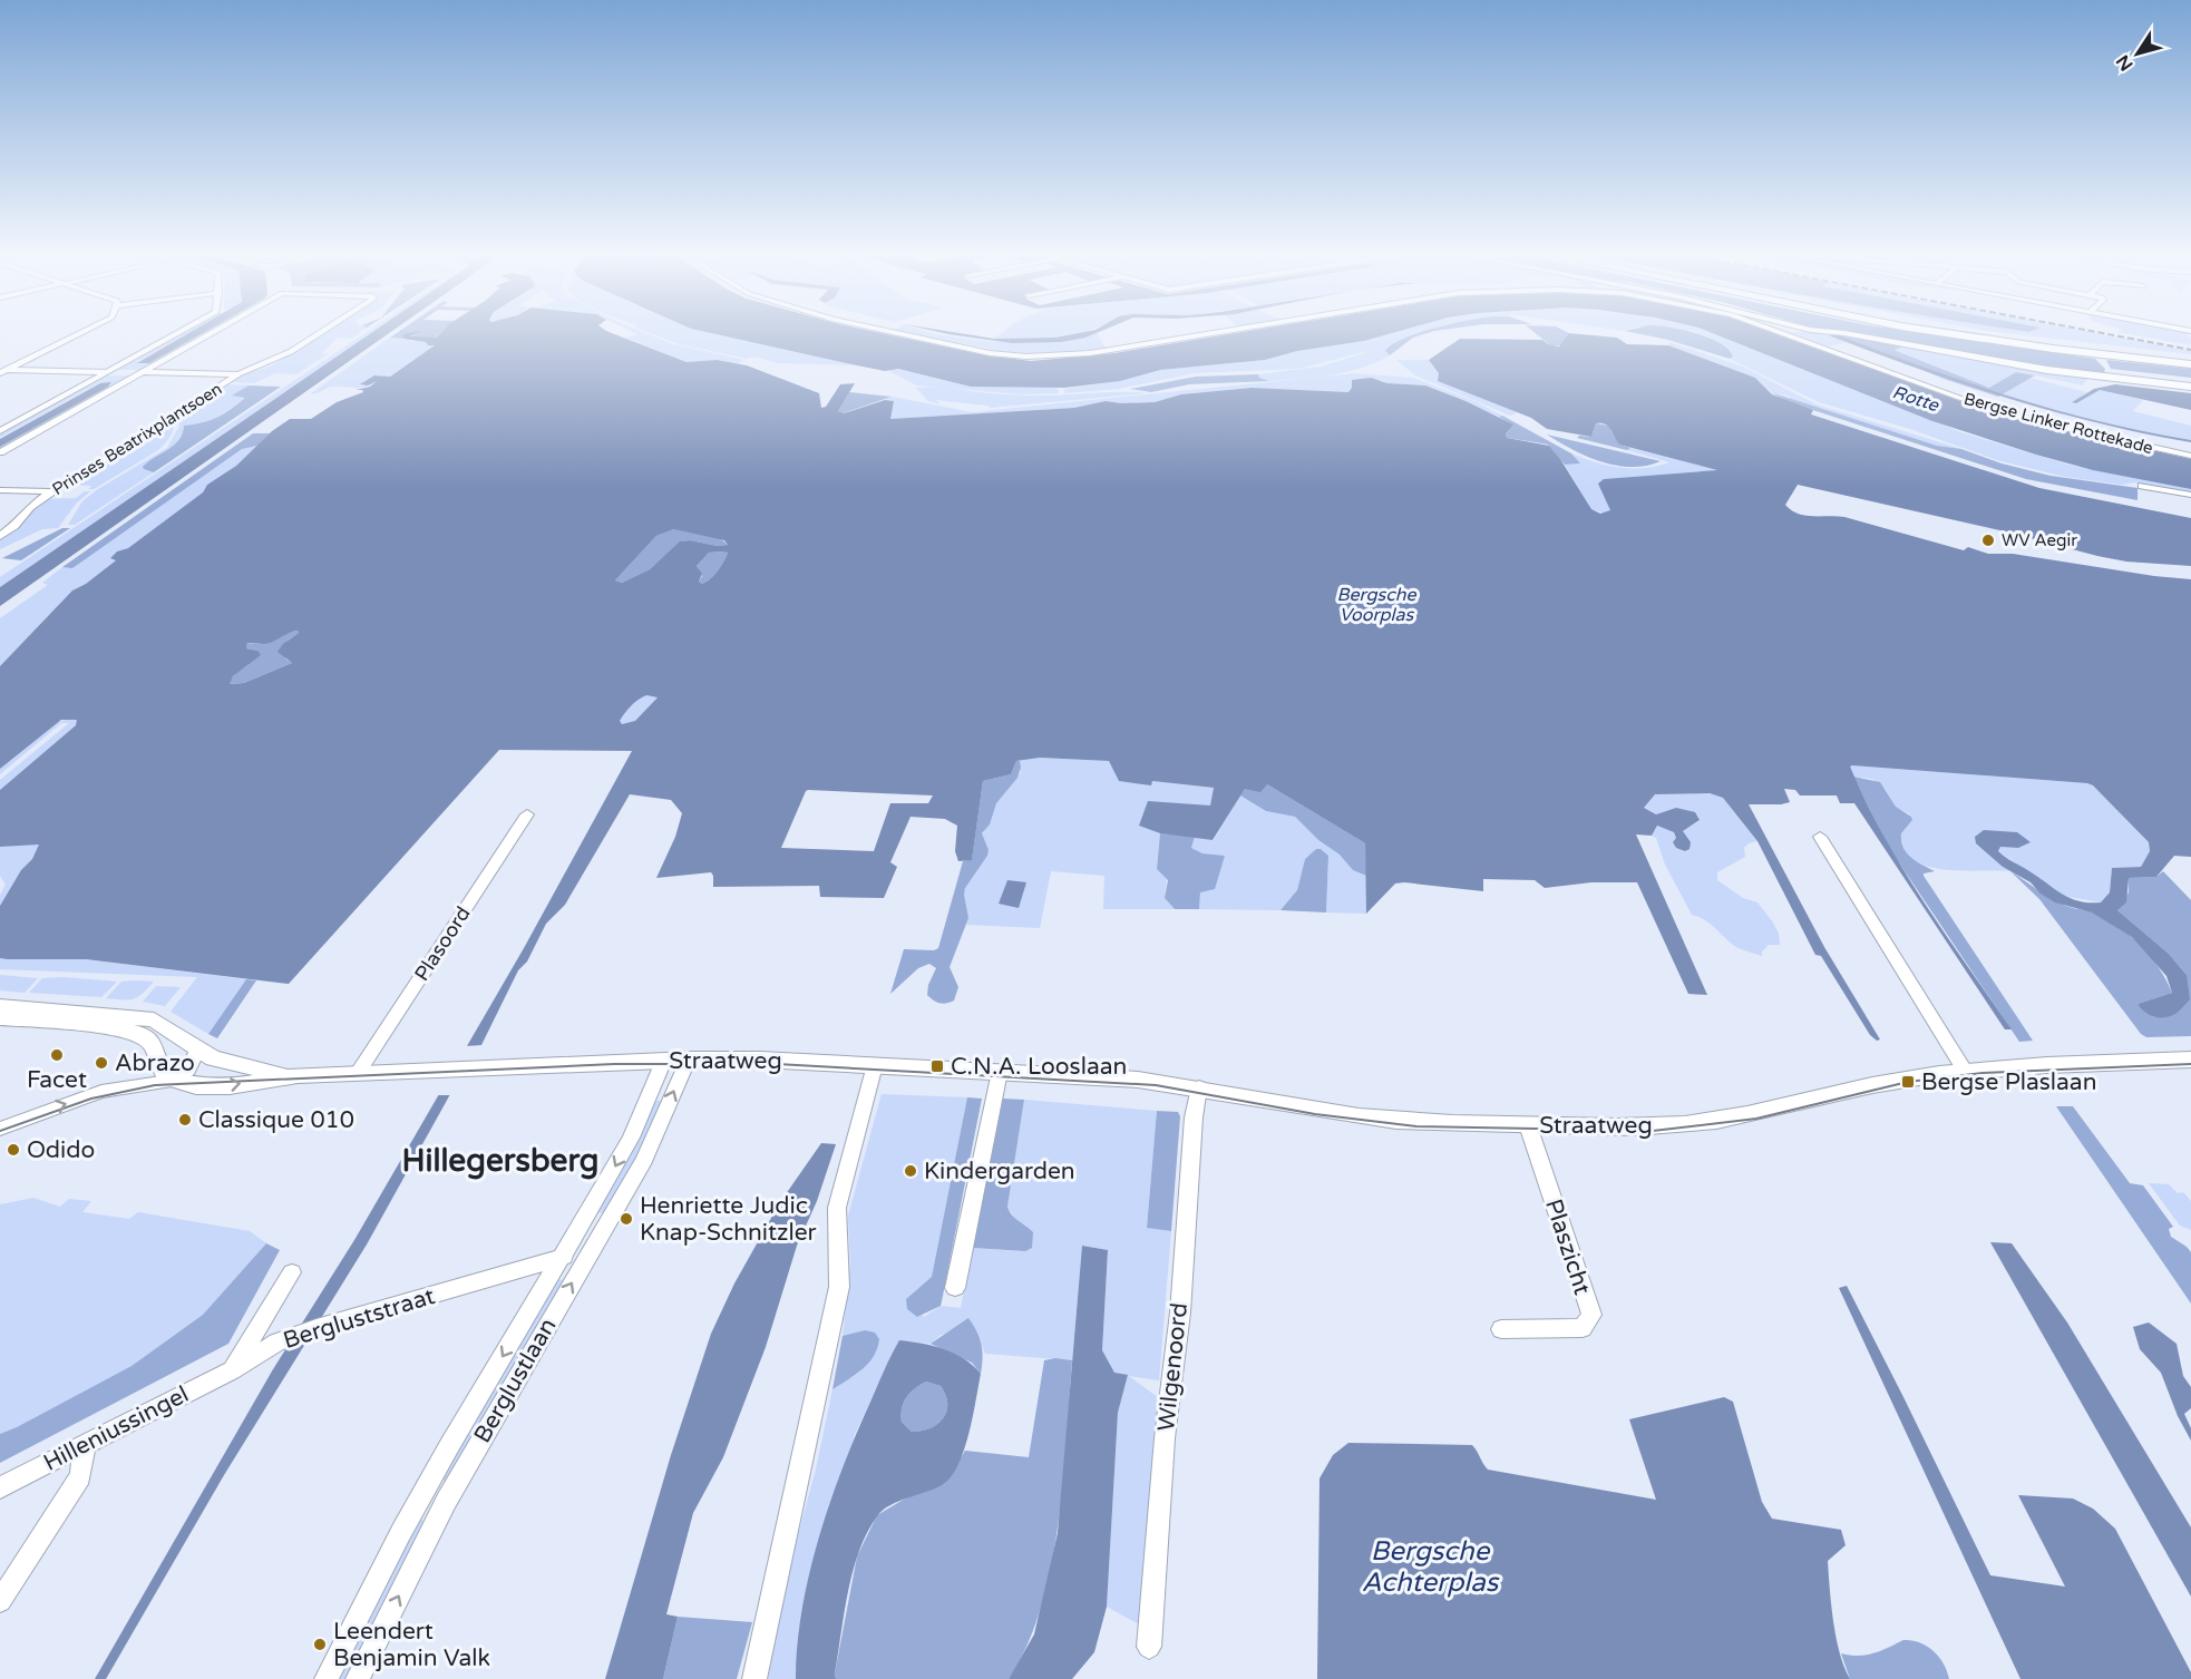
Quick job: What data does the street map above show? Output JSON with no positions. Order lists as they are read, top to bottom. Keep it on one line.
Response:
{"streets":{"street":["Bergse Linker Rottekade","Prinses Beatrixplantsoen","Plasoord","Straatweg","Plaszicht","Bergluststraat","Wilgenoord","Berglustlaan","Hilleniussingel"]},"crossings":[["Plasoord","Straatweg"],["Straatweg","Plaszicht"],["Straatweg","Wilgenoord"],["Straatweg","Berglustlaan"],["Bergluststraat","Berglustlaan"],["Bergluststraat","Hilleniussingel"]],"districts":["Hillegersberg"],"water":["Rotte","Bergsche Voorplas","Bergsche Achterplas"],"places":{"other":["WV Aegir","Facet","Abrazo","Classique 010","Odido","Kindergarden","Henriette Judic Knap-Schnitzler","Leendert Benjamin Valk"],"transit":["C.N.A. Looslaan","Bergse Plaslaan"]},"north":"bottom left"}
